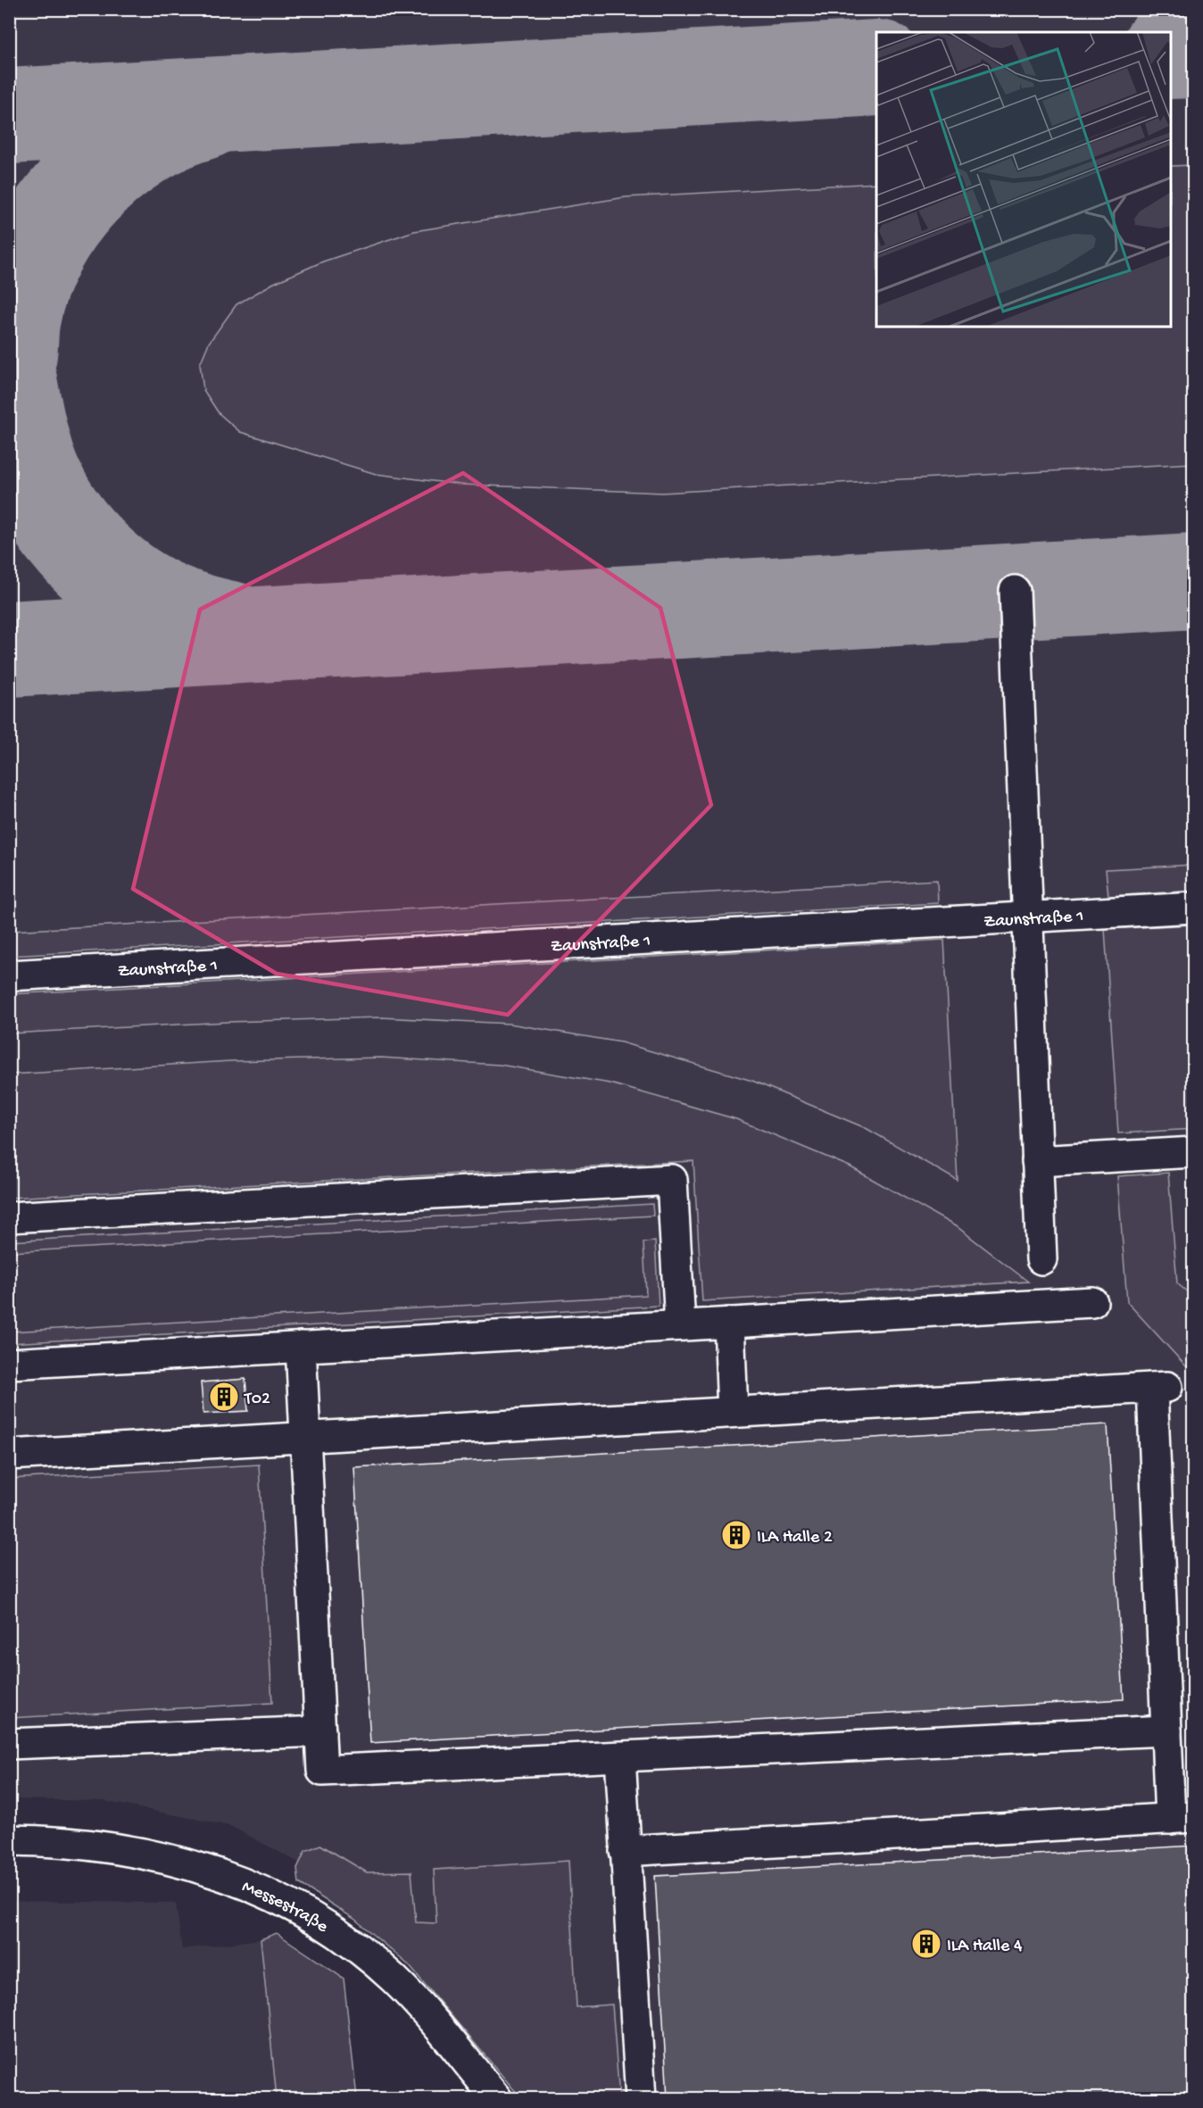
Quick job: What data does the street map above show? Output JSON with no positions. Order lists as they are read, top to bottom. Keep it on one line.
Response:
{"streets":{"street":["Zaunstraße 1","Messestraße"]},"places":{"building":["T02","ILA Halle 2","ILA Halle 4"]}}
